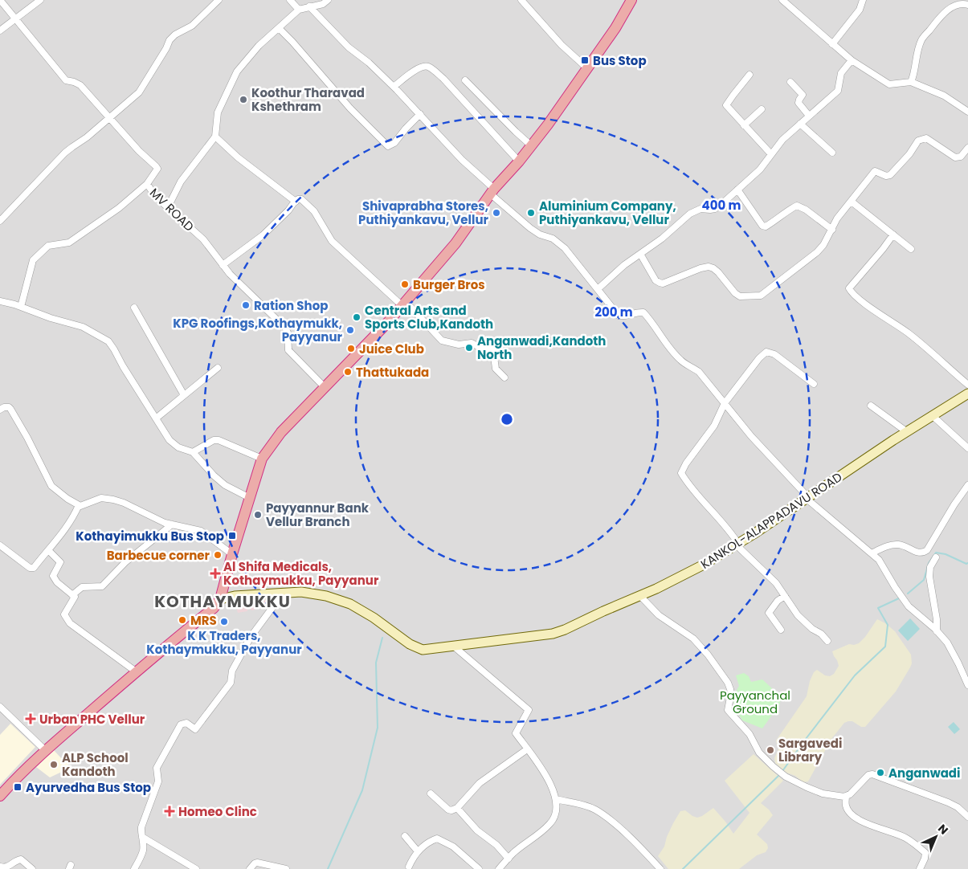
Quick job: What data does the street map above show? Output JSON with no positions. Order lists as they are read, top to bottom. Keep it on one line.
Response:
{"streets":{"main road":["KANKOL-ALAPPADAVU ROAD"],"street":["MV ROAD"]},"districts":["KOTHAYMUKKU"],"parks":["Payyanchal Ground"],"places":{"transit":["Bus Stop","Kothayimukku Bus Stop","Ayurvedha Bus Stop"],"other":["Koothur Tharavad Kshethram","Shivaprabha Stores, Puthiyankavu, Vellur","Aluminium Company, Puthiyankavu, Vellur","Burger Bros","Ration Shop","Central Arts and Sports Club,Kandoth","KPG Roofings,Kothaymukk, Payyanur","Anganwadi,Kandoth North","Juice Club","Thattukada","Payyannur Bank Vellur Branch","Barbecue corner","MRS","K K Traders, Kothaymukku, Payyanur","Sargavedi Library","ALP School Kandoth","Anganwadi"],"health":["Al Shifa Medicals, Kothaymukku, Payyanur","Urban PHC Vellur","Homeo Clinc"]},"north":"top right","rings":["400 m","200 m"]}
